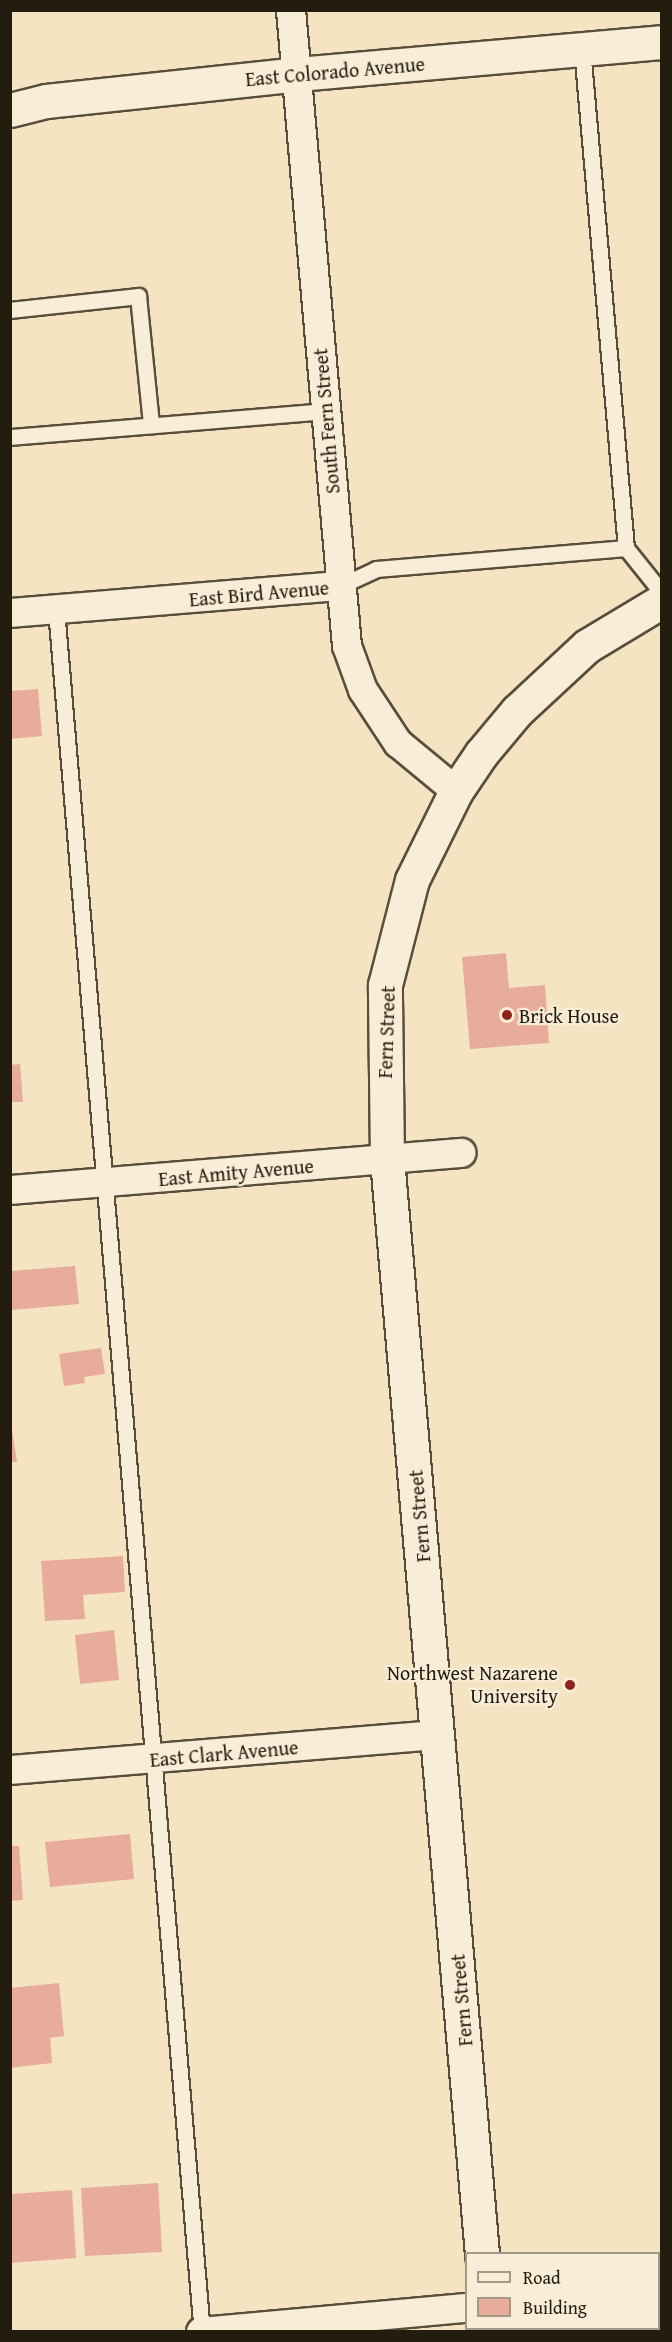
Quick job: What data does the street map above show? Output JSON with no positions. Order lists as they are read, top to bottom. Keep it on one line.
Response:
{"streets":{"street":["East Colorado Avenue","South Fern Street","East Bird Avenue","Fern Street","East Amity Avenue","East Clark Avenue"]},"crossings":[["East Colorado Avenue","South Fern Street"],["South Fern Street","East Bird Avenue"],["South Fern Street","Fern Street"],["Fern Street","East Amity Avenue"],["Fern Street","East Clark Avenue"]],"places":["Brick House","Northwest Nazarene University"],"legend":["Road","Building"]}
